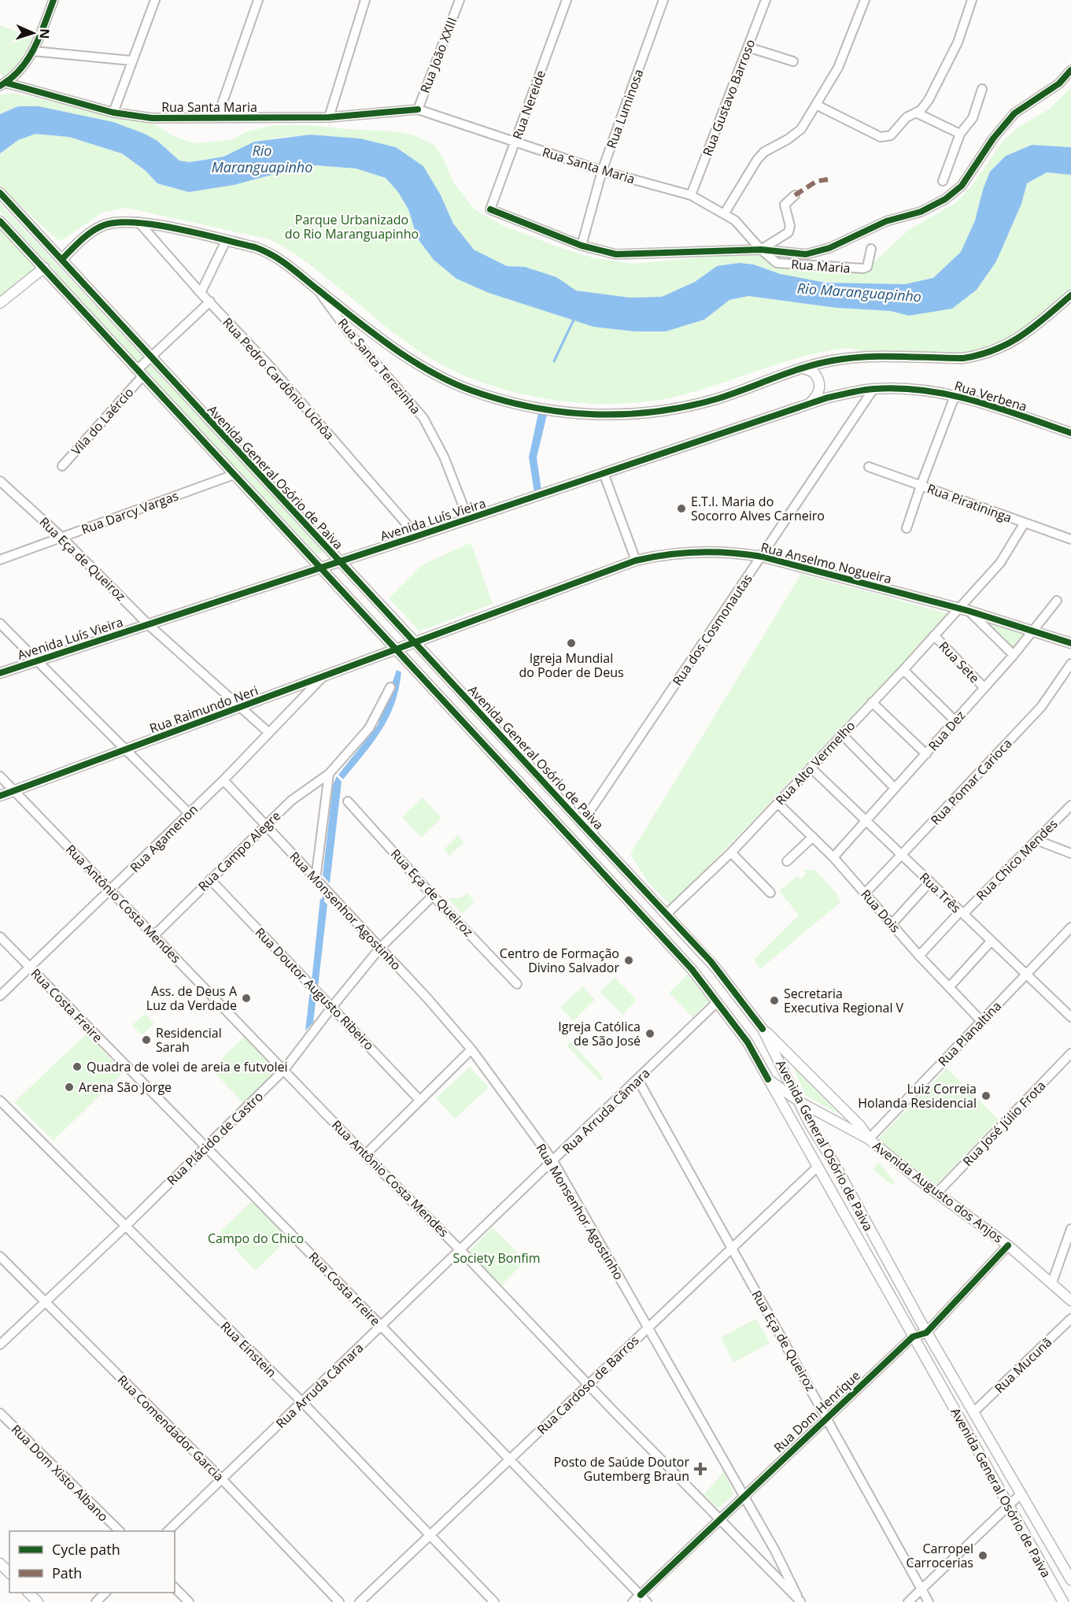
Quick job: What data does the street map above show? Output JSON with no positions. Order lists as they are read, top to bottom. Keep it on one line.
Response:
{"streets":{"main road":["Rua Santa Terezinha","Rua Verbena","Avenida General Osório de Paiva","Avenida Luís Vieira","Rua Anselmo Nogueira","Rua Raimundo Neri","Avenida Augusto dos Anjos"],"street":["Rua João XXIII","Rua Gustavo Barroso","Rua Nereide","Rua Santa Maria","Rua Luminosa","Rua Maria","Rua Pedro Cardônio Uchôa","Vila do Laércio","Rua Piratininga","Rua Darcy Vargas","Rua Eça de Queiroz","Rua dos Cosmonautas","Rua Sete","Rua Dez","Rua Alto Vermelho","Rua Pomar Carioca","Rua Agamenon","Rua Campo Alegre","Rua Chico Mendes","Rua Três","Rua Antônio Costa Mendes","Rua Monsenhor Agostinho","Rua Dois","Rua Doutor Augusto Ribeiro","Rua Costa Freire","Rua Planaltina","Rua Arruda Câmara","Rua José Júlio Frota","Rua Plácido de Castro","Rua Einstein","Rua Mucunã","Rua Cardoso de Barros","Rua Dom Henrique","Rua Comendador Garcia","Rua Dom Xisto Albano"]},"crossings":[["Rua João XXIII","Rua Santa Maria"],["Rua Gustavo Barroso","Rua Santa Maria"],["Rua Nereide","Rua Santa Maria"],["Rua Nereide","Rua Luminosa"],["Rua Santa Maria","Rua Luminosa"],["Rua Santa Maria","Rua Maria"],["Rua Santa Terezinha","Rua Pedro Cardônio Uchôa"],["Rua Santa Terezinha","Avenida General Osório de Paiva"],["Rua Santa Terezinha","Avenida Luís Vieira"],["Rua Pedro Cardônio Uchôa","Vila do Laércio"],["Rua Pedro Cardônio Uchôa","Avenida Luís Vieira"],["Rua Verbena","Avenida Luís Vieira"],["Rua Verbena","Rua dos Cosmonautas"],["Vila do Laércio","Avenida General Osório de Paiva"],["Avenida General Osório de Paiva","Rua Darcy Vargas"],["Avenida General Osório de Paiva","Avenida Luís Vieira"],["Avenida General Osório de Paiva","Rua Anselmo Nogueira"],["Avenida General Osório de Paiva","Rua dos Cosmonautas"],["Avenida General Osório de Paiva","Rua Raimundo Neri"],["Avenida General Osório de Paiva","Rua Alto Vermelho"],["Avenida General Osório de Paiva","Rua Arruda Câmara"],["Avenida General Osório de Paiva","Avenida Augusto dos Anjos"],["Avenida General Osório de Paiva","Rua Mucunã"],["Avenida General Osório de Paiva","Rua Cardoso de Barros"],["Avenida General Osório de Paiva","Rua Dom Henrique"],["Rua Piratininga","Rua Alto Vermelho"],["Rua Darcy Vargas","Rua Eça de Queiroz"],["Avenida Luís Vieira","Rua Eça de Queiroz"],["Avenida Luís Vieira","Rua dos Cosmonautas"],["Rua Eça de Queiroz","Rua Raimundo Neri"],["Rua Eça de Queiroz","Rua Agamenon"],["Rua Eça de Queiroz","Rua Arruda Câmara"],["Rua Eça de Queiroz","Rua Plácido de Castro"],["Rua Eça de Queiroz","Rua Cardoso de Barros"],["Rua Eça de Queiroz","Rua Dom Henrique"],["Rua Anselmo Nogueira","Rua dos Cosmonautas"],["Rua Anselmo Nogueira","Rua Raimundo Neri"],["Rua Anselmo Nogueira","Rua Dez"],["Rua Anselmo Nogueira","Rua Alto Vermelho"],["Rua Sete","Rua Dez"],["Rua Sete","Rua Alto Vermelho"],["Rua Raimundo Neri","Rua Agamenon"],["Rua Raimundo Neri","Rua Antônio Costa Mendes"],["Rua Dez","Rua Três"],["Rua Dez","Rua Dois"],["Rua Alto Vermelho","Rua Três"],["Rua Alto Vermelho","Rua Dois"],["Rua Pomar Carioca","Rua Três"],["Rua Pomar Carioca","Rua Dois"],["Rua Agamenon","Rua Antônio Costa Mendes"],["Rua Agamenon","Rua Monsenhor Agostinho"],["Rua Agamenon","Rua Costa Freire"],["Rua Campo Alegre","Rua Antônio Costa Mendes"],["Rua Campo Alegre","Rua Monsenhor Agostinho"],["Rua Campo Alegre","Rua Doutor Augusto Ribeiro"],["Rua Chico Mendes","Rua Três"],["Rua Chico Mendes","Rua Dois"],["Rua Três","Rua Planaltina"],["Rua Antônio Costa Mendes","Rua Monsenhor Agostinho"],["Rua Antônio Costa Mendes","Rua Arruda Câmara"],["Rua Antônio Costa Mendes","Rua Plácido de Castro"],["Rua Antônio Costa Mendes","Rua Cardoso de Barros"],["Rua Antônio Costa Mendes","Rua Dom Henrique"],["Rua Monsenhor Agostinho","Rua Arruda Câmara"],["Rua Monsenhor Agostinho","Rua Plácido de Castro"],["Rua Monsenhor Agostinho","Rua Cardoso de Barros"],["Rua Monsenhor Agostinho","Rua Dom Henrique"],["Rua Dois","Rua Planaltina"],["Rua Doutor Augusto Ribeiro","Rua Plácido de Castro"],["Rua Costa Freire","Rua Arruda Câmara"],["Rua Costa Freire","Rua Plácido de Castro"],["Rua Costa Freire","Rua Cardoso de Barros"],["Rua Costa Freire","Rua Dom Henrique"],["Rua Planaltina","Avenida Augusto dos Anjos"],["Rua Arruda Câmara","Rua Einstein"],["Rua Arruda Câmara","Rua Comendador Garcia"],["Rua José Júlio Frota","Avenida Augusto dos Anjos"],["Rua Plácido de Castro","Rua Einstein"],["Rua Plácido de Castro","Rua Comendador Garcia"],["Rua Einstein","Rua Cardoso de Barros"]],"water":["Rio Maranguapinho"],"parks":["Parque Urbanizado do Rio Maranguapinho","Campo do Chico","Society Bonfim"],"places":{"other":["E.T.I. Maria do Socorro Alves Carneiro","Igreja Mundial do Poder de Deus","Centro de Formação Divino Salvador","Ass. de Deus A Luz da Verdade","Secretaria Executiva Regional V","Igreja Católica de São José","Residencial Sarah","Quadra de volei de areia e futvolei","Arena São Jorge","Luiz Correia Holanda Residencial","Carropel Carrocerias"],"health":["Posto de Saúde Doutor Gutemberg Braun"]},"legend":["Cycle path","Path"],"north":"right"}
